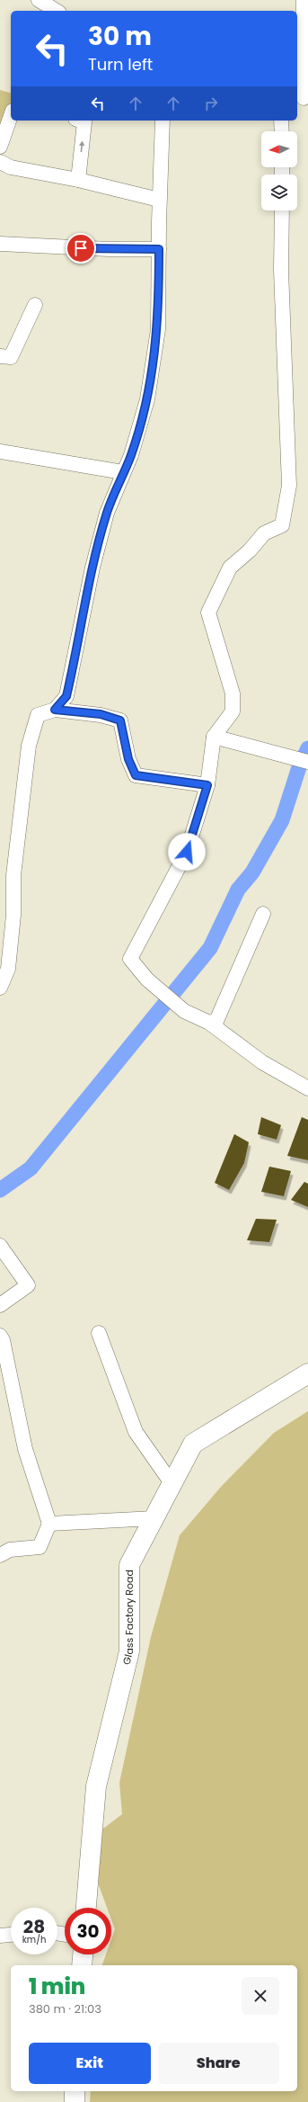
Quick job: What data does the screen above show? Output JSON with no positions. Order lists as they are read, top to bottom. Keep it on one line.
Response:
{"streets":{"main road":["Glass Factory Road"]},"north":"left","page":{"turn":["30 m","Turn left"],"speed":"28 km/h","limit":"30","heading":["1 min","380 m · 21:03"],"buttons":["Exit","Share"]}}
